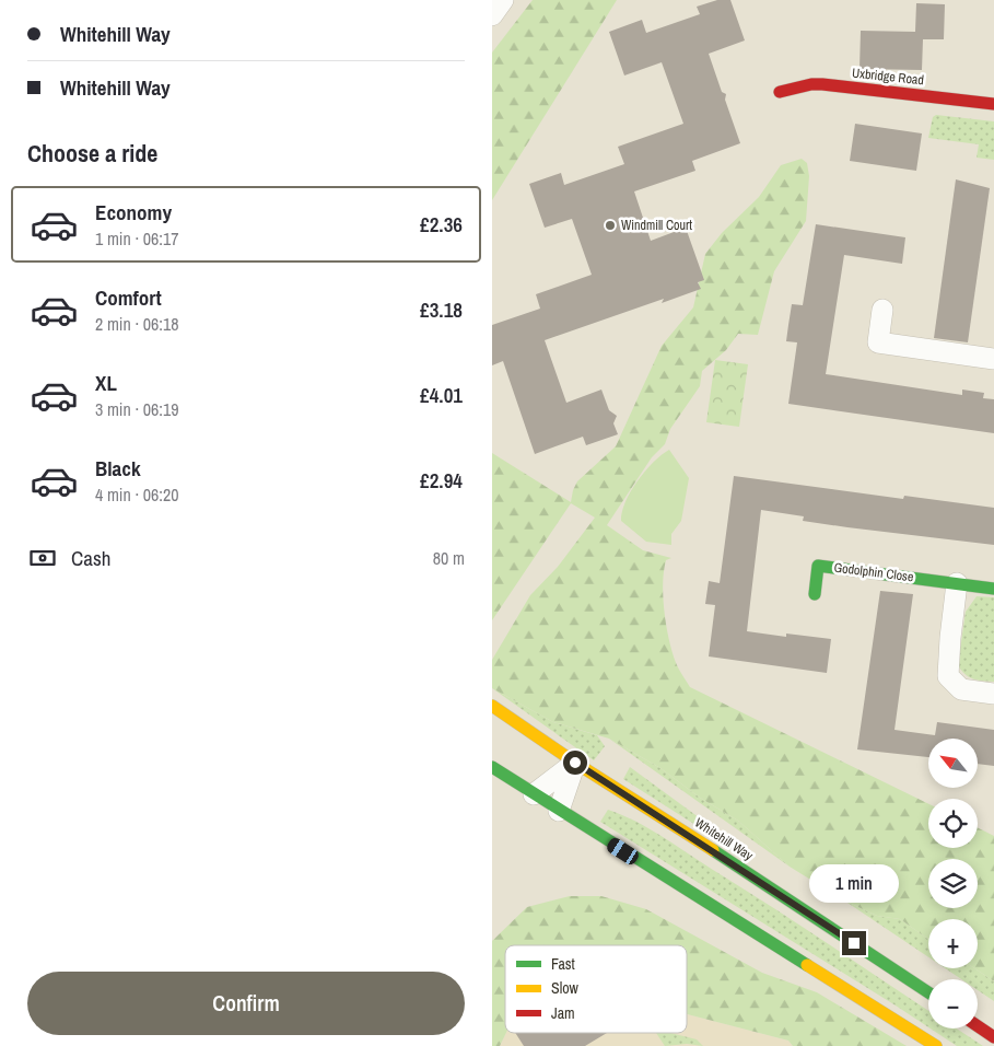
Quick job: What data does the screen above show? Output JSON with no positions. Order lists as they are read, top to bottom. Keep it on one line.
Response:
{"streets":{"main road":["Uxbridge Road","Godolphin Close","Whitehill Way"]},"places":["Windmill Court"],"legend":["Fast","Slow","Jam"],"north":"top left","page":{"banner":["Whitehill Way","Whitehill Way"],"heading":"Choose a ride","list":[{"name":"Economy","note":"1 min · 06:17","value":"£2.36"},{"name":"Comfort","note":"2 min · 06:18","value":"£3.18"},{"name":"XL","note":"3 min · 06:19","value":"£4.01"},{"name":"Black","note":"4 min · 06:20","value":"£2.94"}],"pay":["Cash","80 m"],"map_buttons":["+","−"],"bubble":"1 min","buttons":"Confirm"}}
